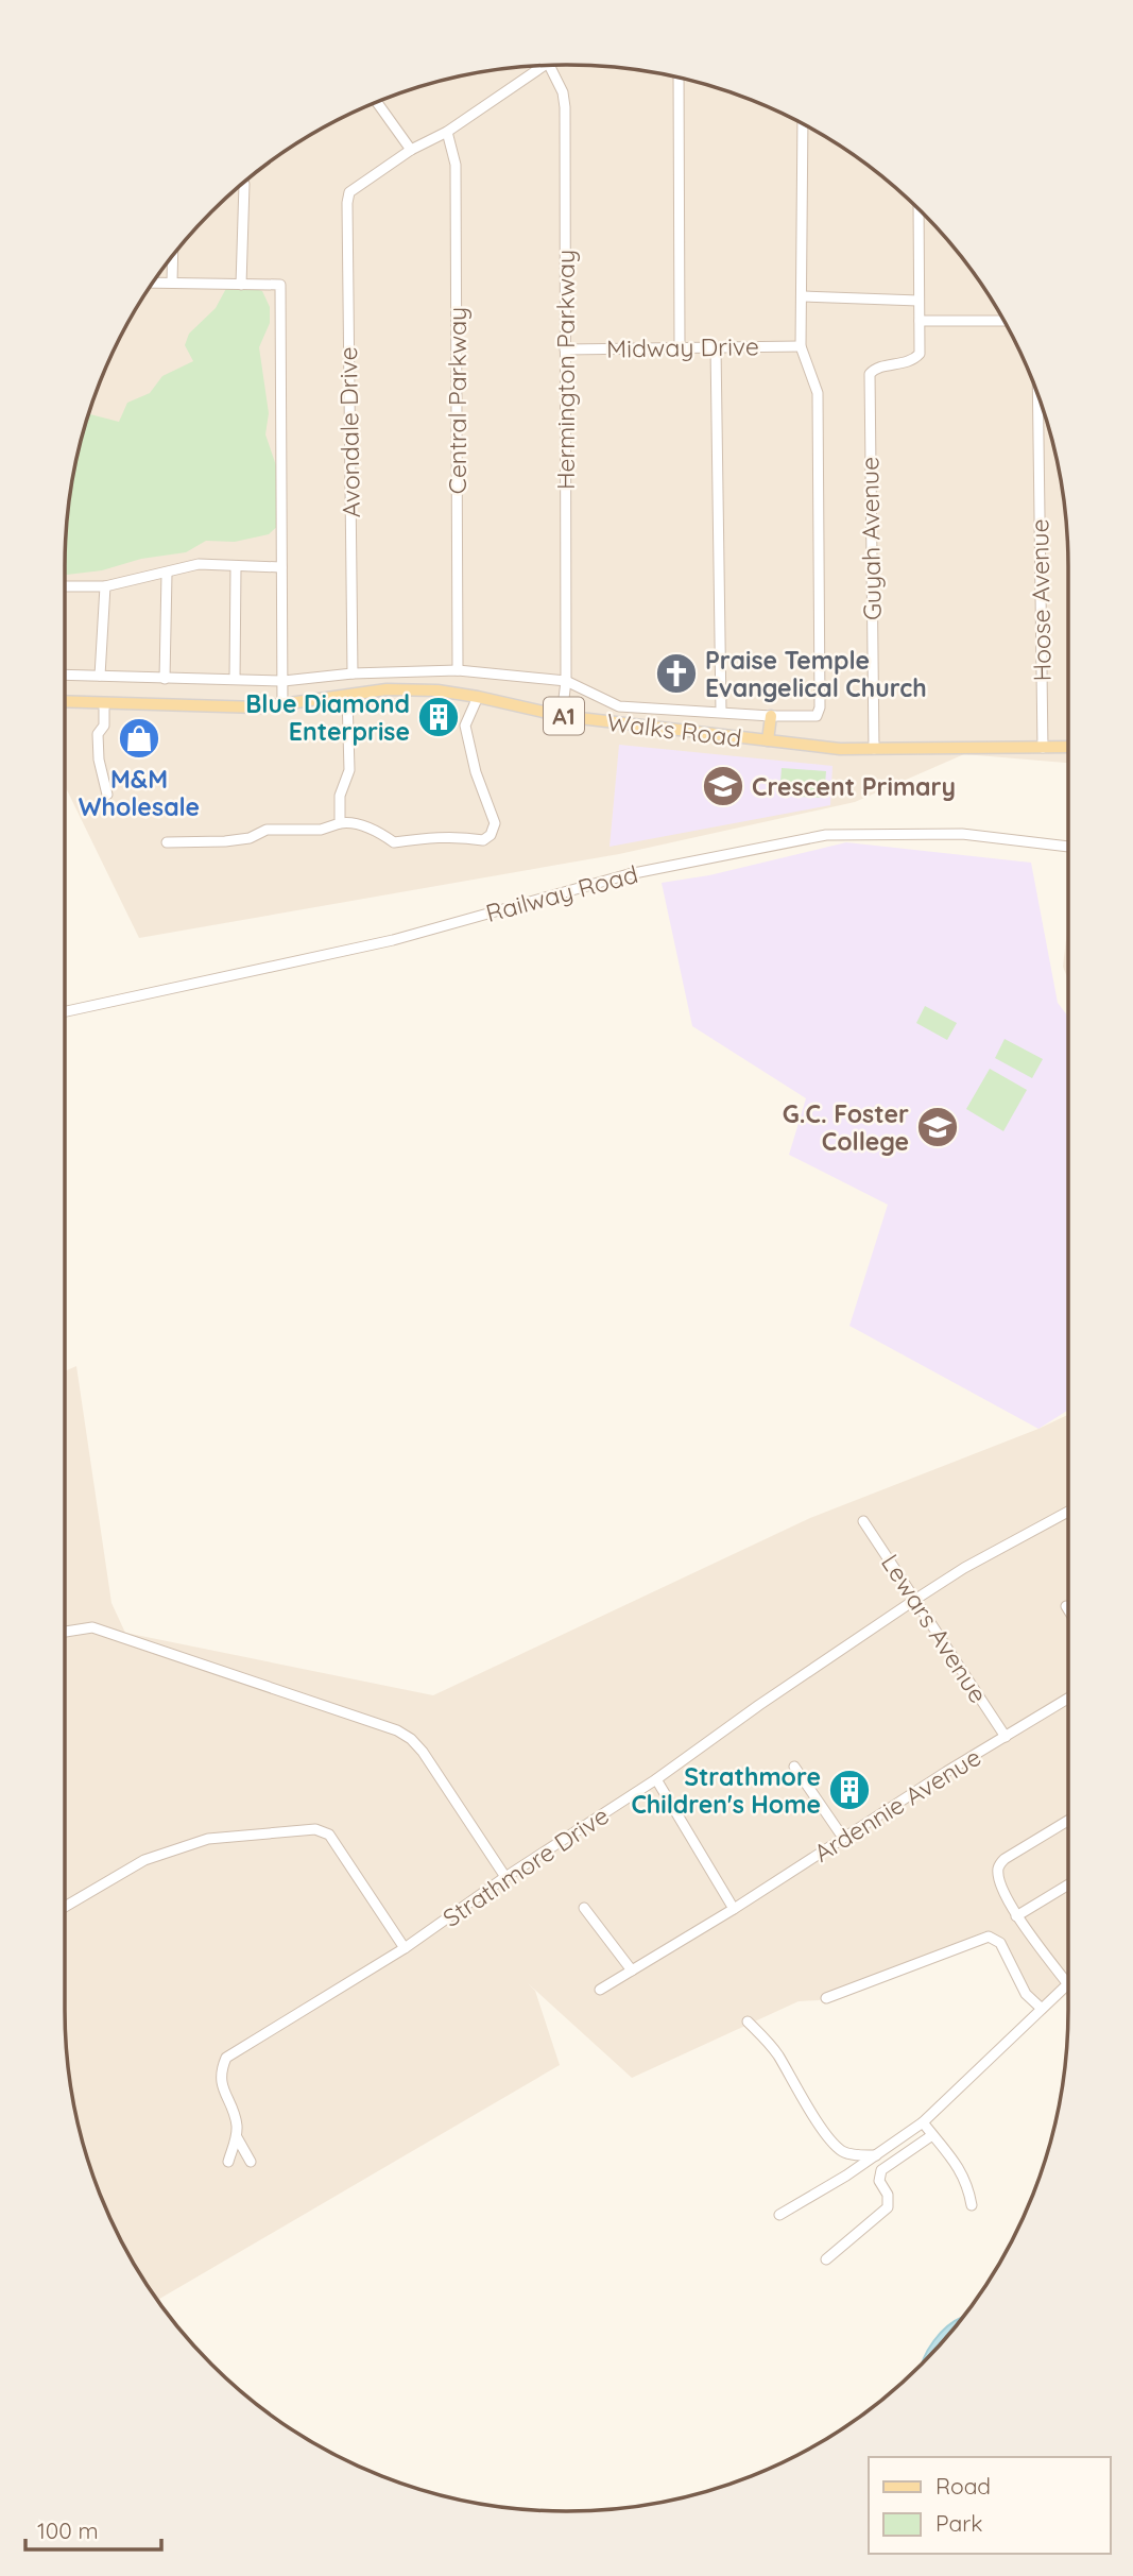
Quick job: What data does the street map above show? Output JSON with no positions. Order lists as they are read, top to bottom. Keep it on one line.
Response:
{"streets":{"main road":["A1","Walks Road"],"street":["Midway Drive","Hermington Parkway","Central Parkway","Avondale Drive","Guyah Avenue","Hoose Avenue","Railway Road","Lewars Avenue","Ardennie Avenue","Strathmore Drive"]},"crossings":[["Midway Drive","Hermington Parkway"],["Hermington Parkway","Walks Road"],["Guyah Avenue","Walks Road"],["Hoose Avenue","Walks Road"],["Lewars Avenue","Ardennie Avenue"],["Lewars Avenue","Strathmore Drive"]],"places":{"church":["Praise Temple Evangelical Church"],"building":["Blue Diamond Enterprise","Strathmore Children's Home"],"shop":["M&M Wholesale"],"school or university":["Crescent Primary","G.C. Foster College"]},"legend":["Road","Park"],"scale_bar":"100 m"}
